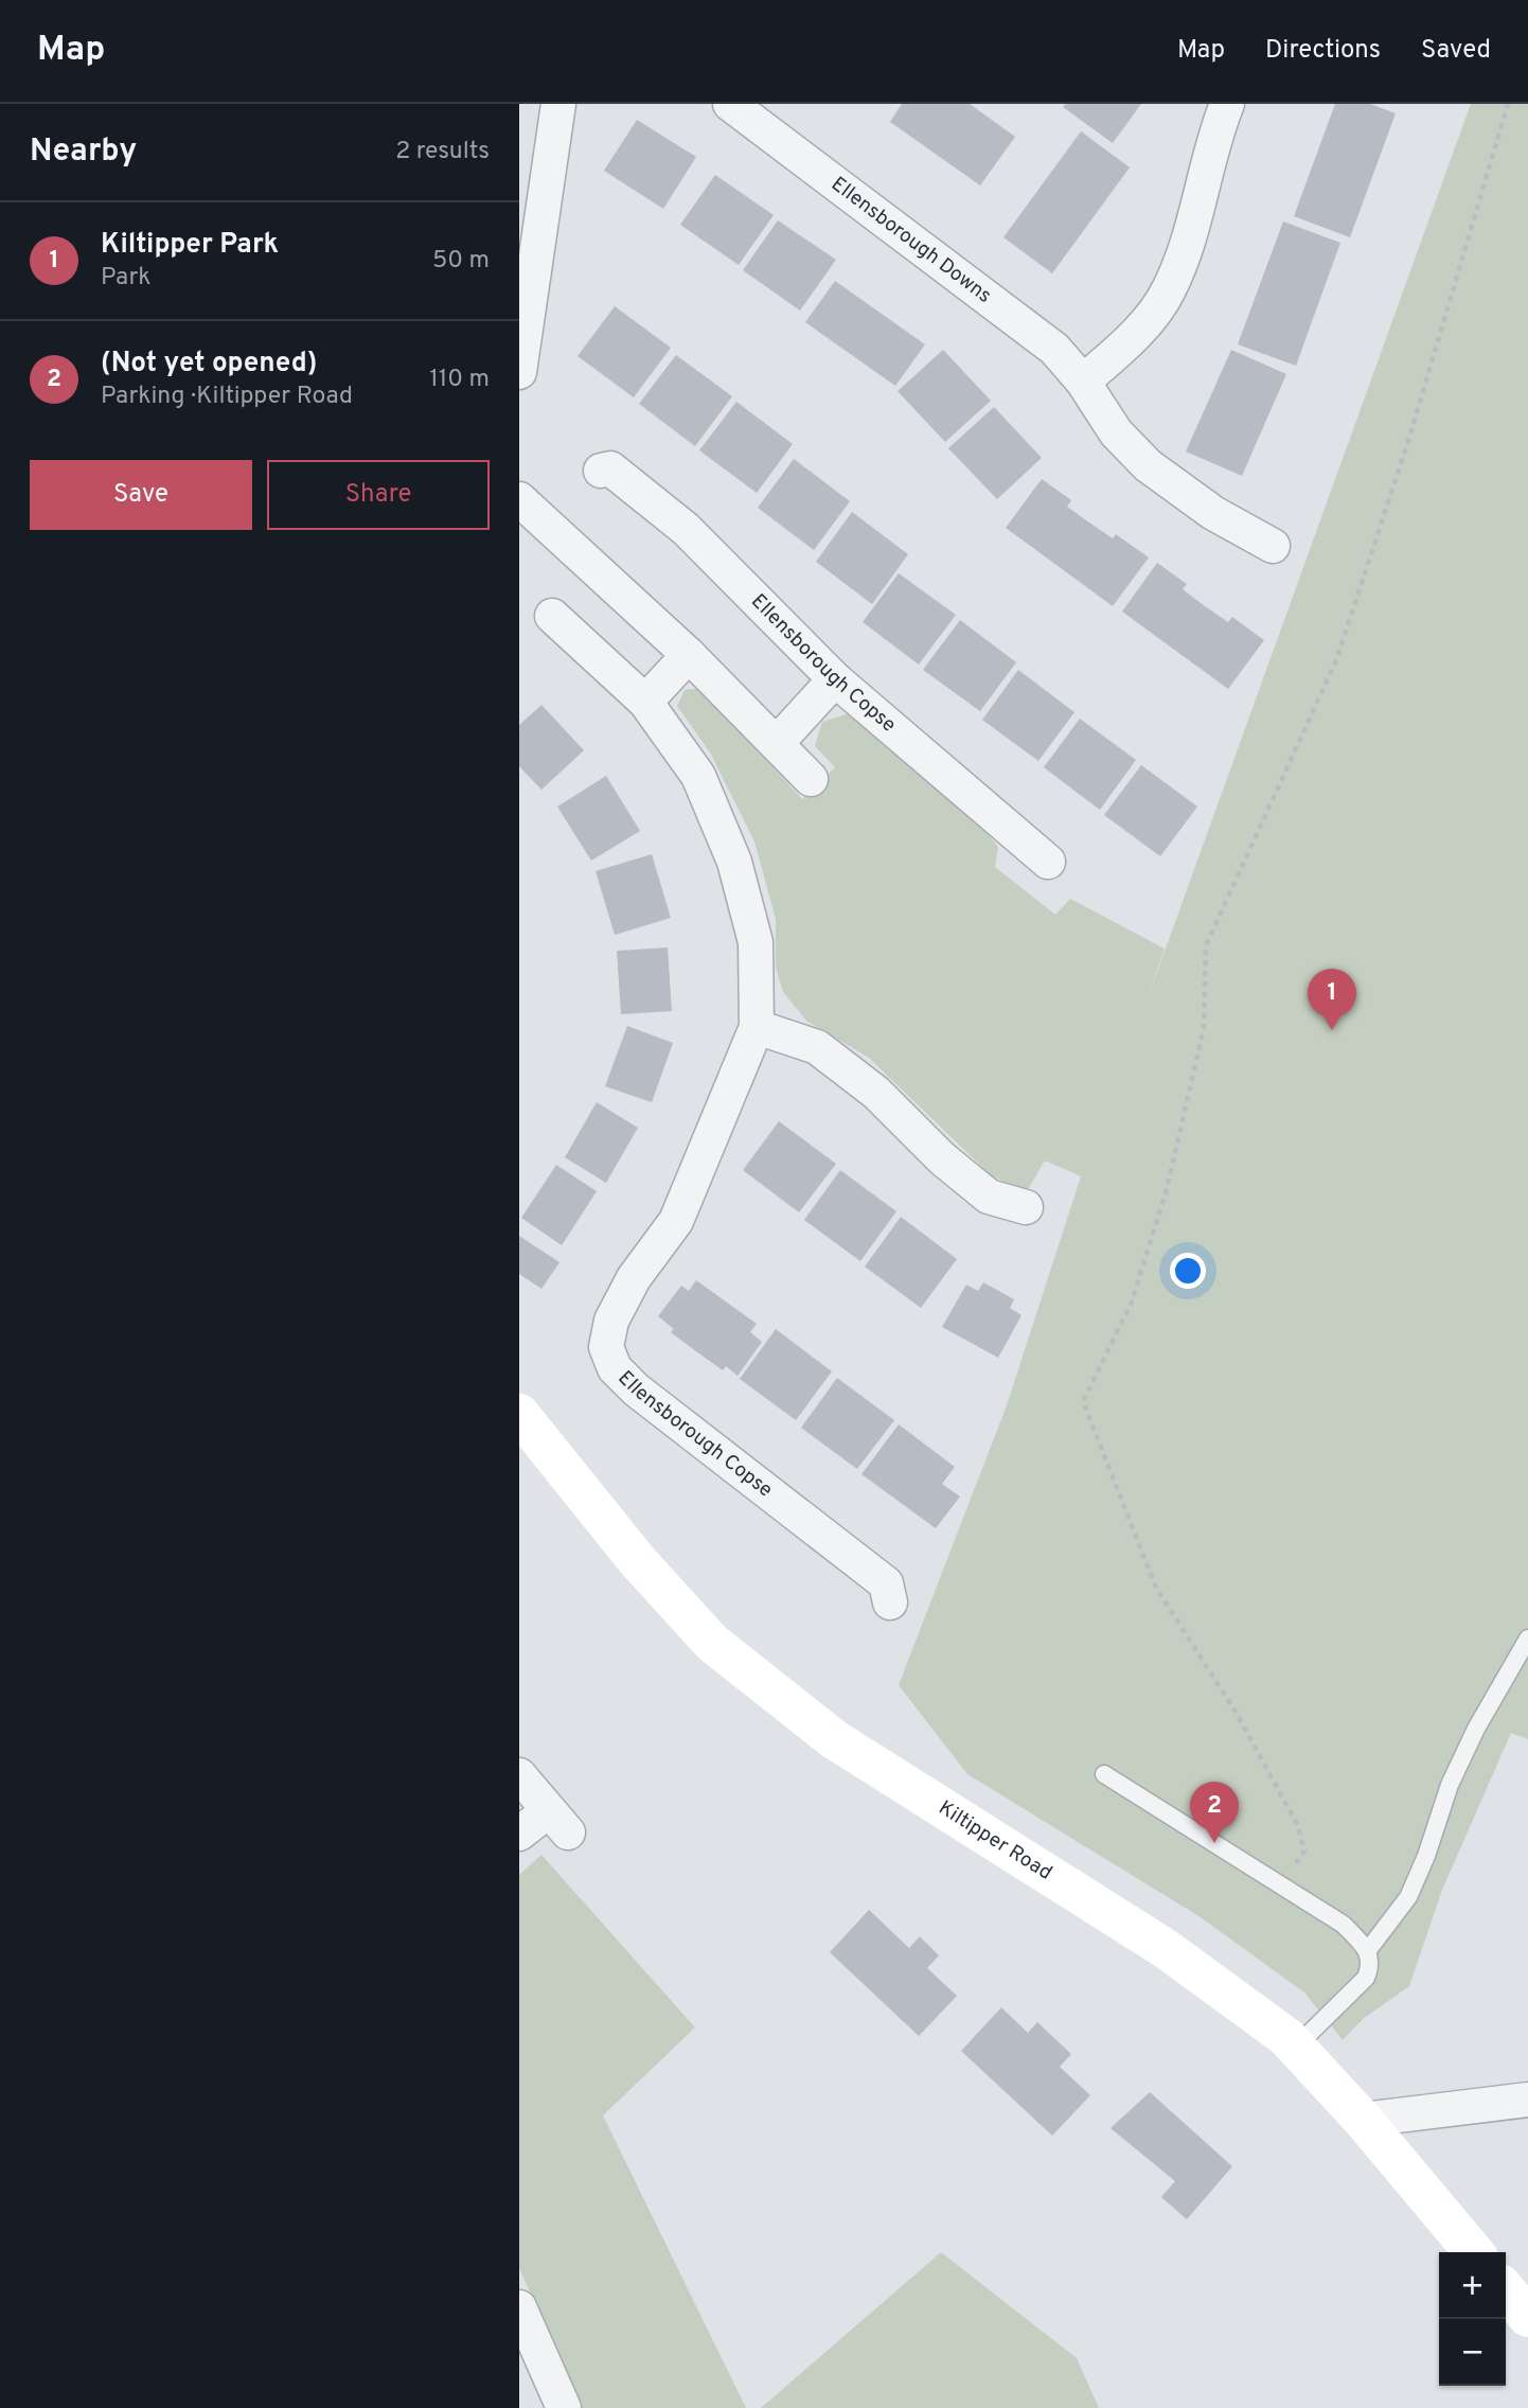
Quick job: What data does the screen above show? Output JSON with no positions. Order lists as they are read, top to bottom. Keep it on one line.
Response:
{"streets":{"street":["Ellensborough Downs","Ellensborough Copse","Kiltipper Road"]},"page":{"header":"Map","nav":["Map","Directions","Saved"],"heading":["Nearby","2 results"],"list":[{"mark":"1","name":"Kiltipper Park","note":"Park","value":"50 m"},{"mark":"2","name":"(Not yet opened)","note":"Parking · Kiltipper Road","value":"110 m"}],"buttons":["Save","Share"],"pins":["1","2"],"map_buttons":["+","−"]}}
